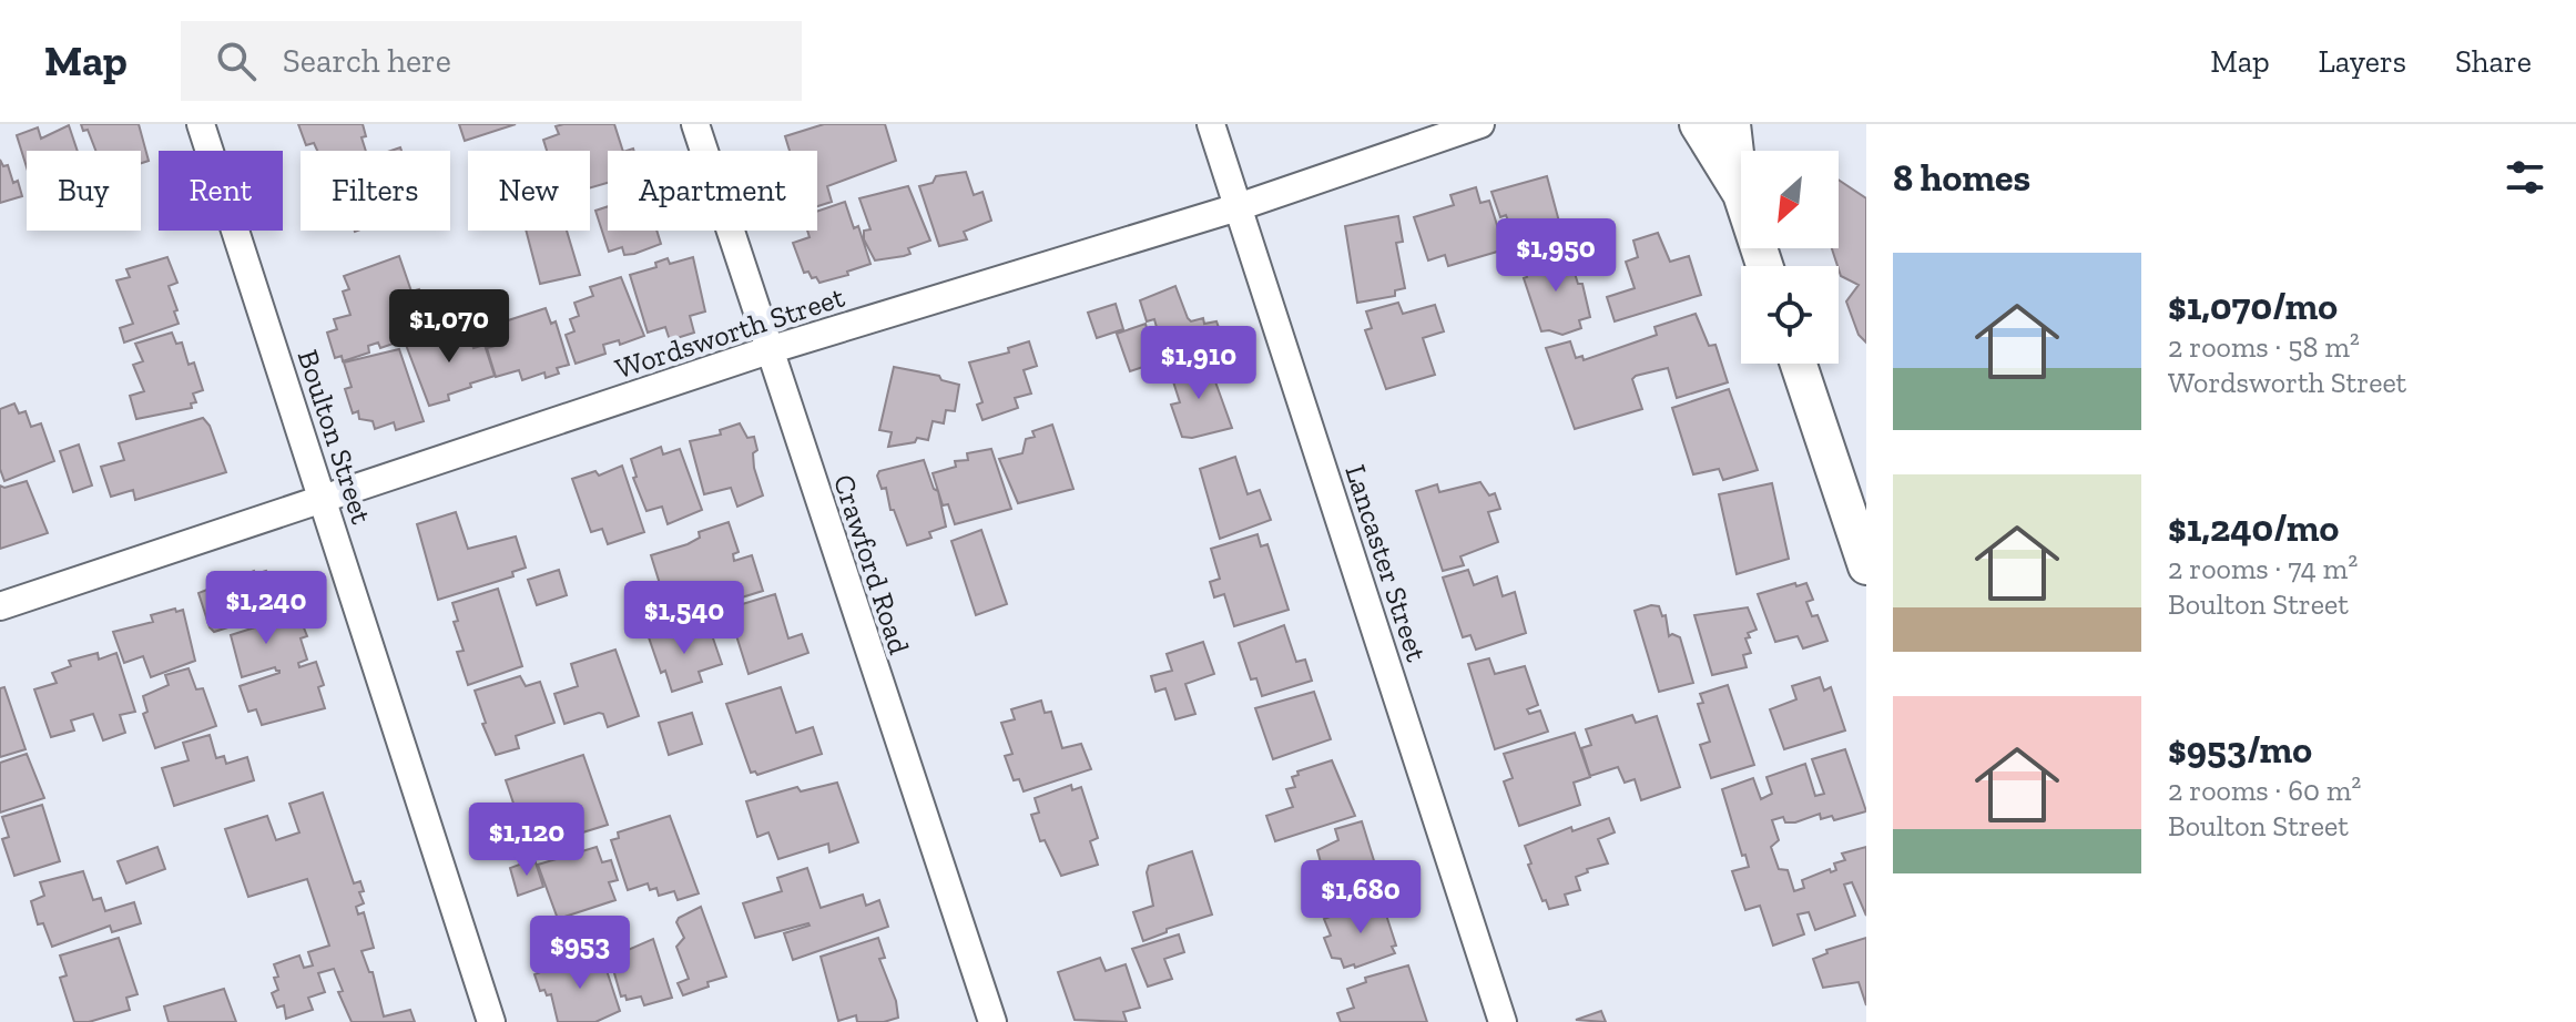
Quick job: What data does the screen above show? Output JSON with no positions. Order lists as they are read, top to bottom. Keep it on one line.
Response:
{"streets":{"street":["Wordsworth Street","Boulton Street","Lancaster Street","Crawford Road"]},"crossings":[["Wordsworth Street","Boulton Street"],["Wordsworth Street","Lancaster Street"],["Wordsworth Street","Crawford Road"]],"north":"bottom left","page":{"header":"Map","search":"Search here","nav":["Map","Layers","Share"],"heading":"8 homes","chip":["Buy","Rent","Filters","New","Apartment"],"price":["$1,950","$1,070","$1,910","$1,240","$1,540","$1,120","$1,680","$953"],"list":[{"name":"$1,070/mo","note":"2 rooms · 58 m² · Wordsworth Street"},{"name":"$1,240/mo","note":"2 rooms · 74 m² · Boulton Street"},{"name":"$953/mo","note":"2 rooms · 60 m² · Boulton Street"}]}}
